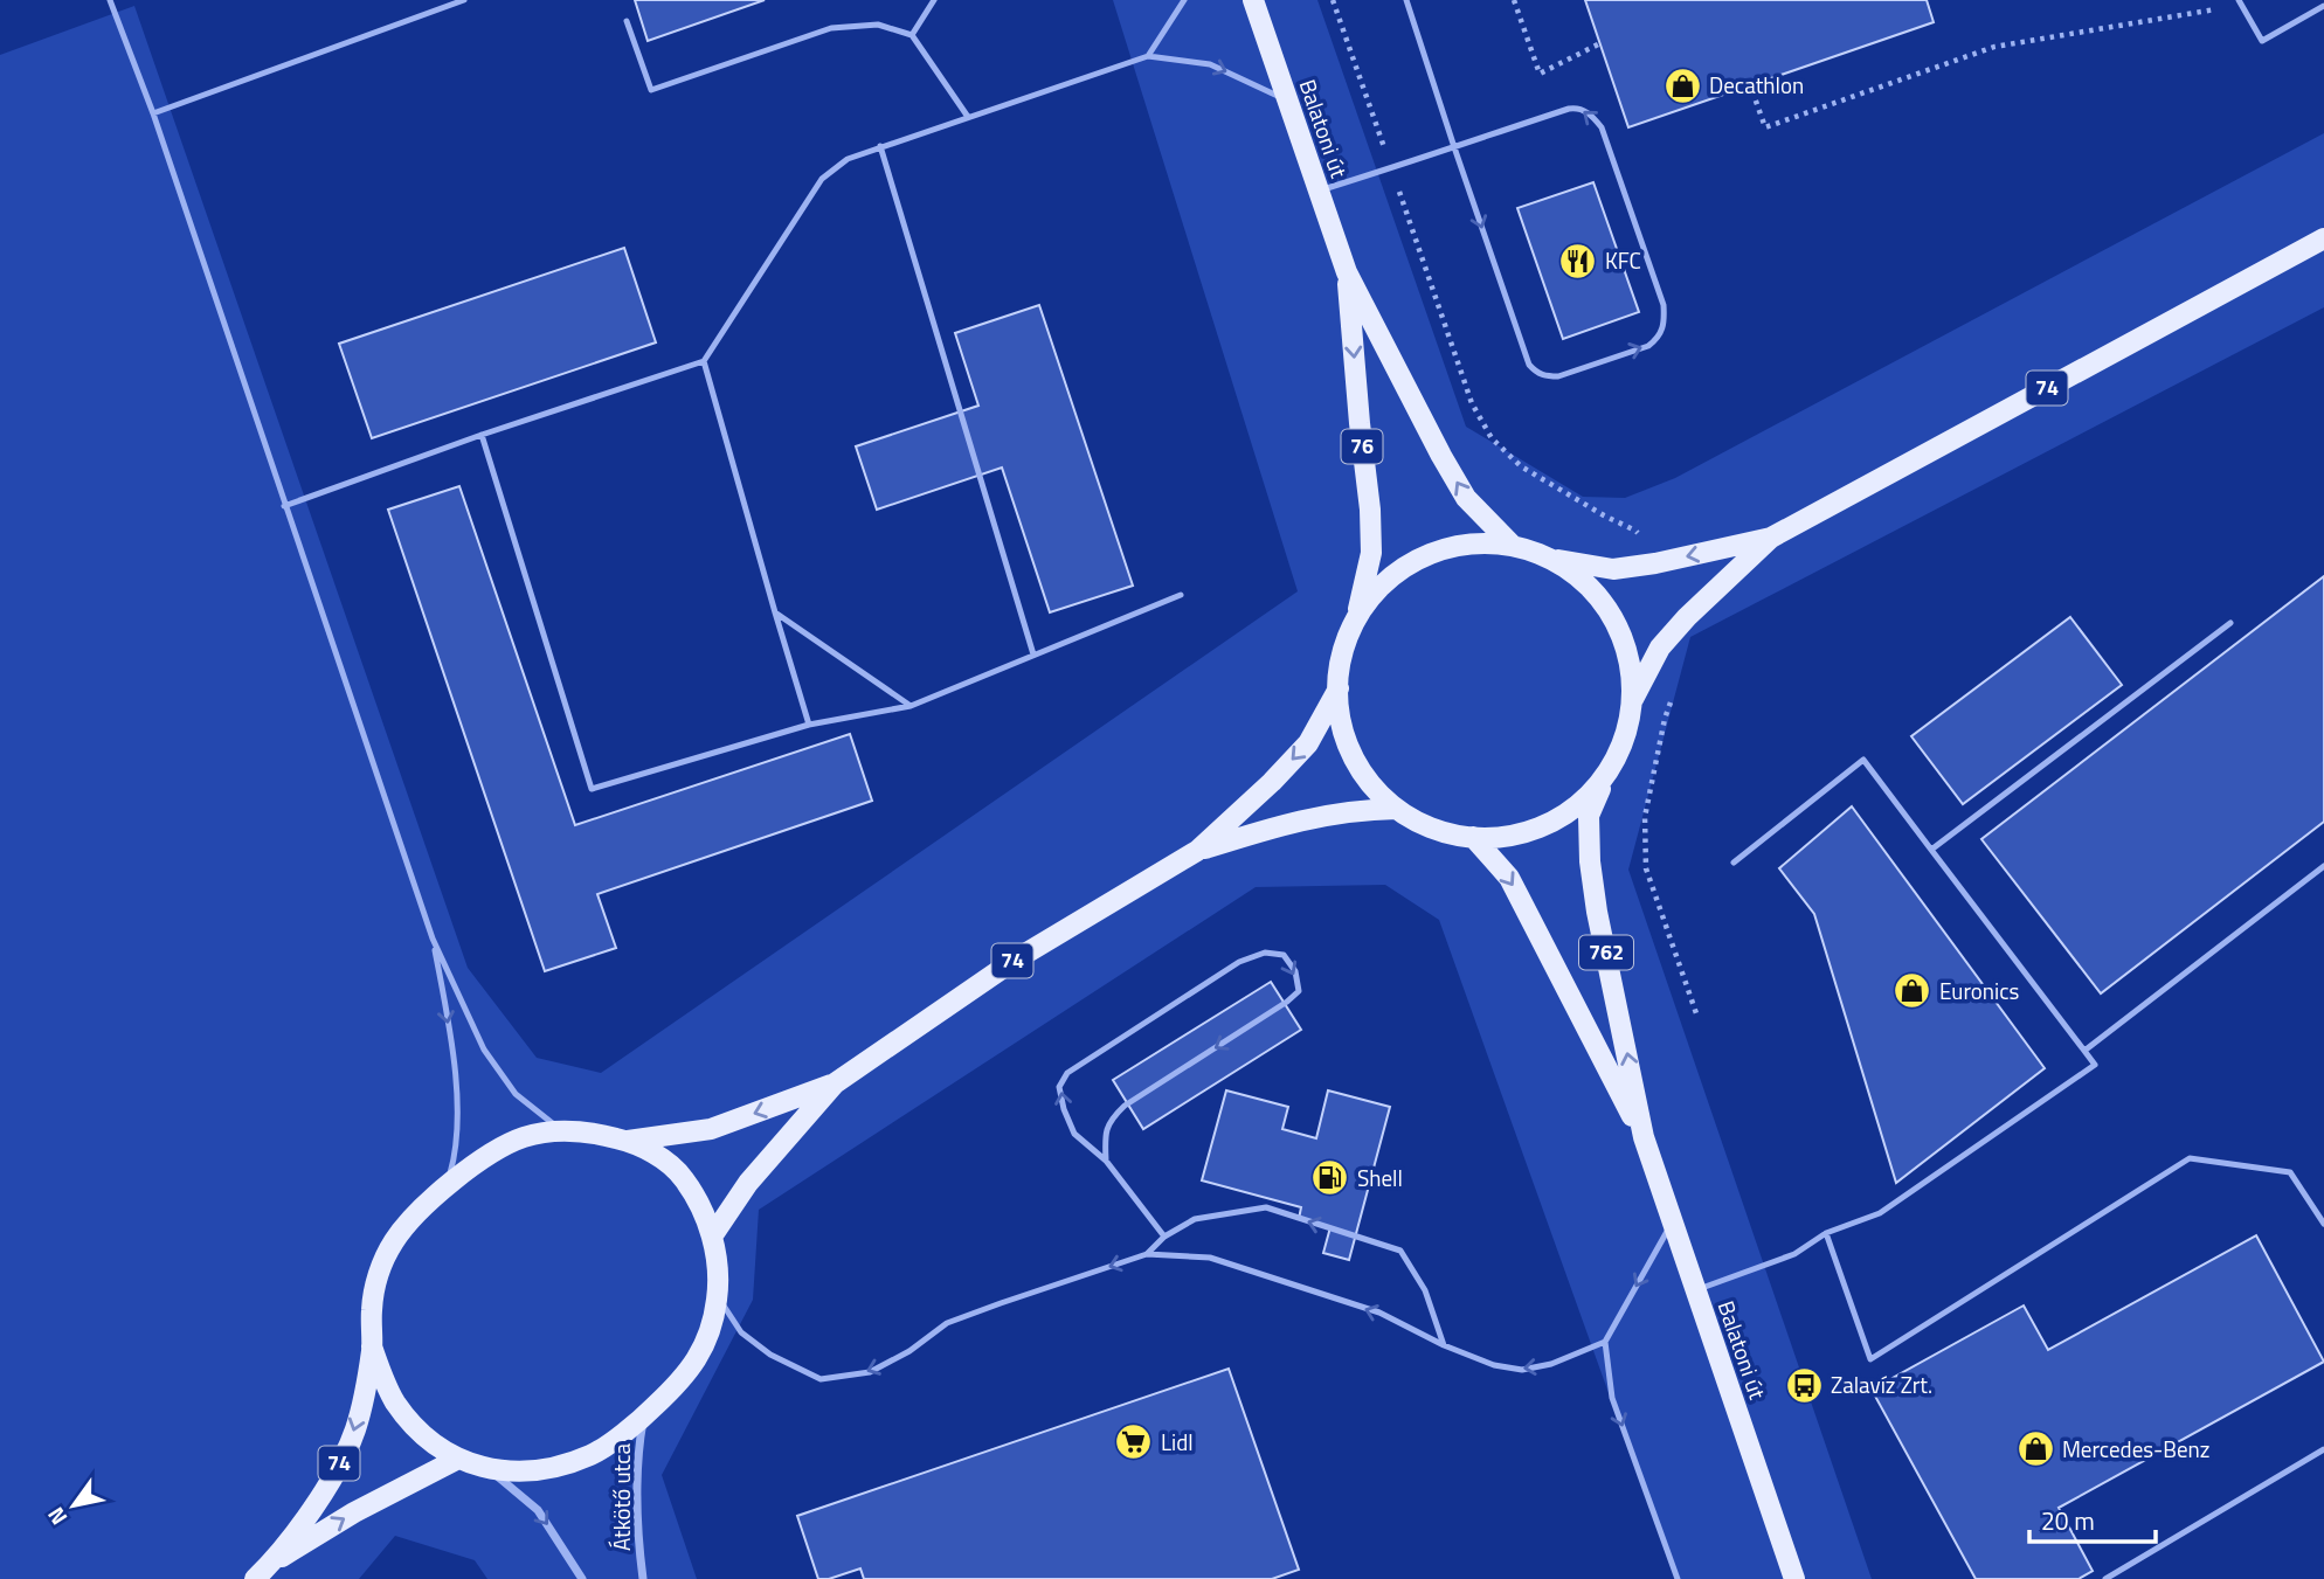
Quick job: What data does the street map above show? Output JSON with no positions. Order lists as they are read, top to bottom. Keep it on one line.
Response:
{"streets":{"main road":["Balatoni út","74","76","762"],"street":["Átkötő utca"]},"crossings":[["Balatoni út","74"],["Balatoni út","76"],["74","76"],["74","Átkötő utca"]],"places":{"shop":["Decathlon","Euronics","Mercedes-Benz"],"restaurant":["KFC"],"fuel station":["Shell"],"bus stop":["Zalavíz Zrt."],"supermarket":["Lidl"]},"scale_bar":"20 m","north":"bottom left"}
